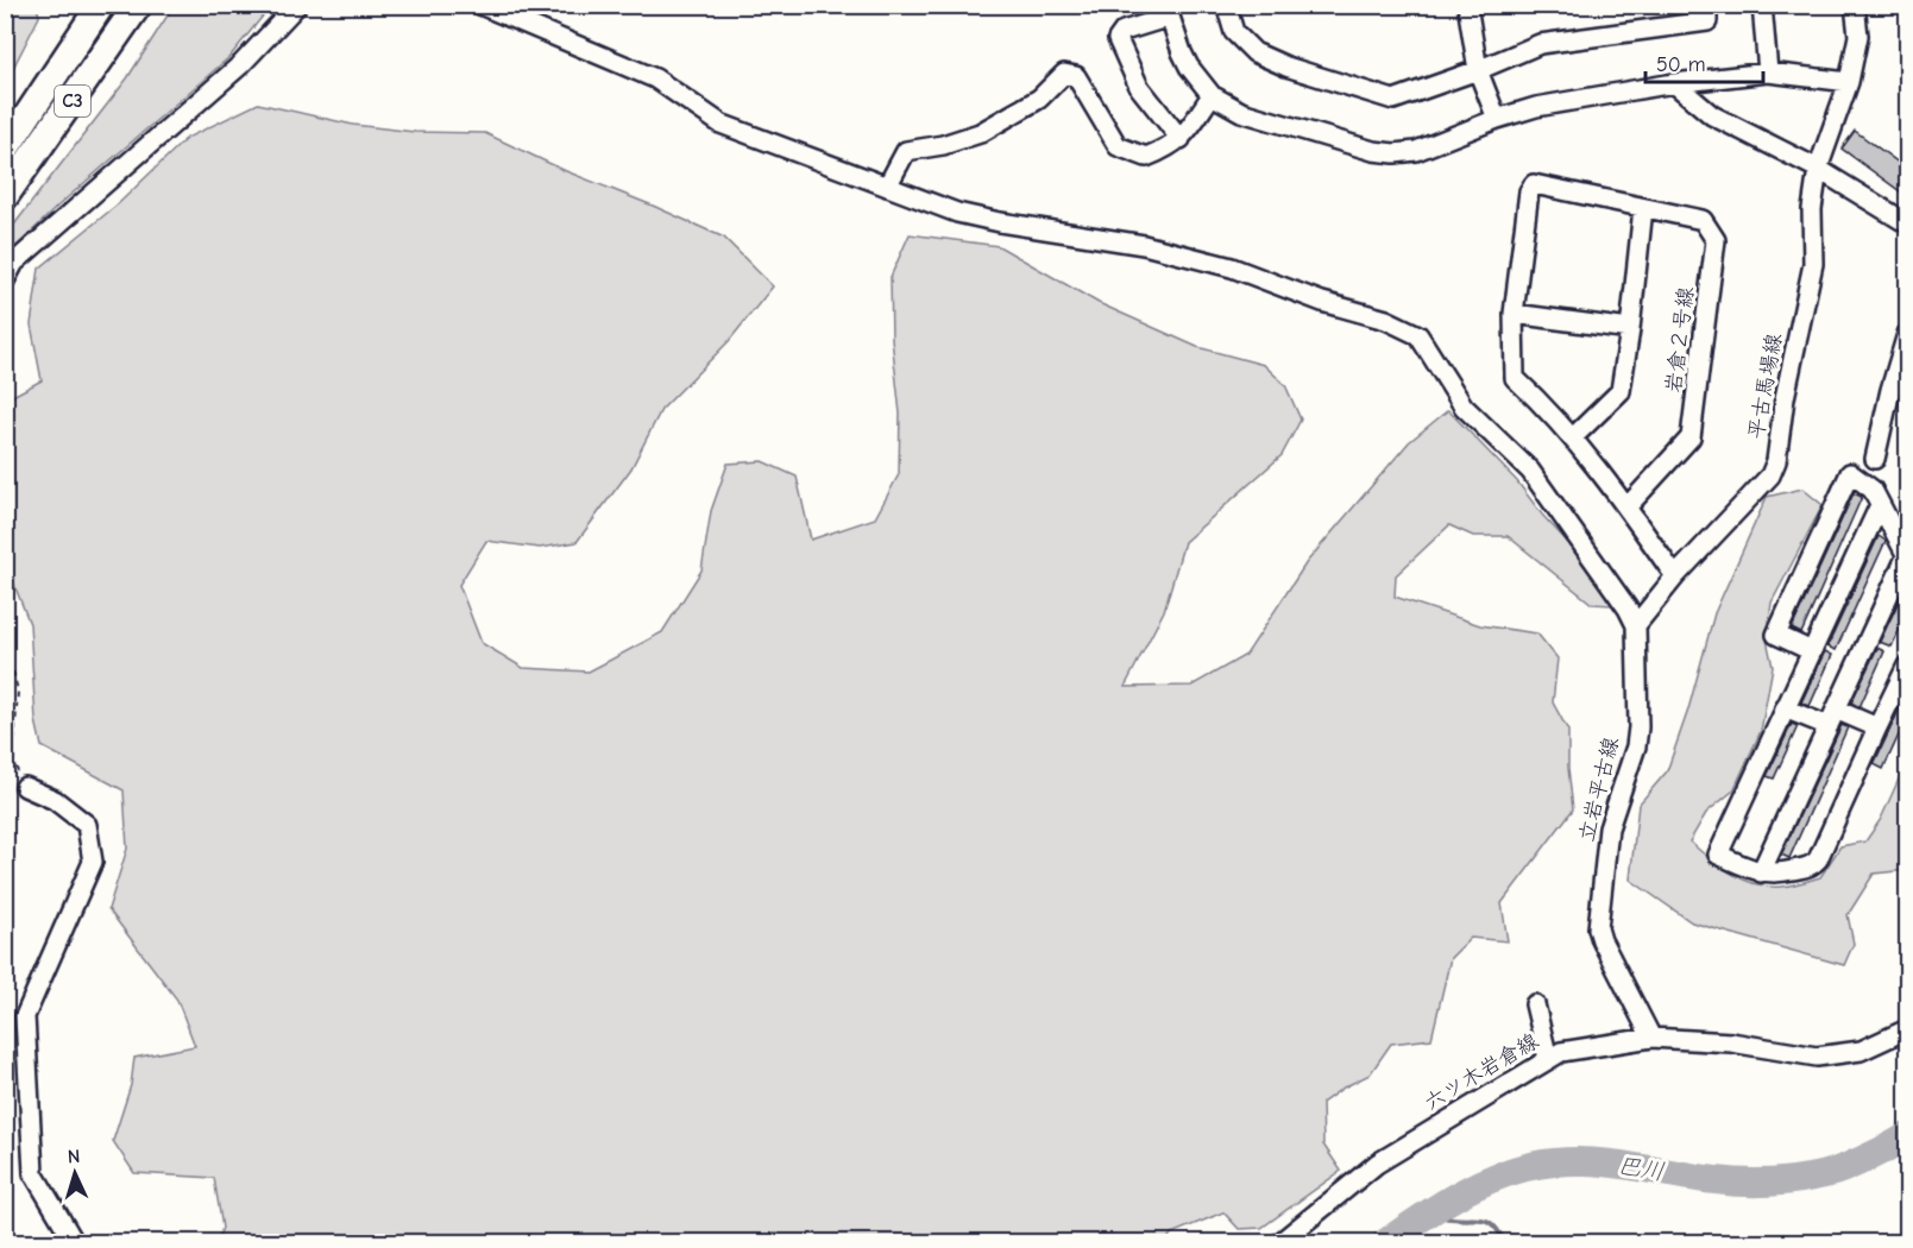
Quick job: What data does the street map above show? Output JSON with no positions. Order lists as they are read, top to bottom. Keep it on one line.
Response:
{"streets":{"highway":["C3"],"street":["岩倉２号線","平古馬場線","立岩平古線","六ツ木岩倉線"]},"crossings":[["平古馬場線","立岩平古線"],["立岩平古線","六ツ木岩倉線"]],"water":["巴川"],"scale_bar":"50 m","north":"top"}
